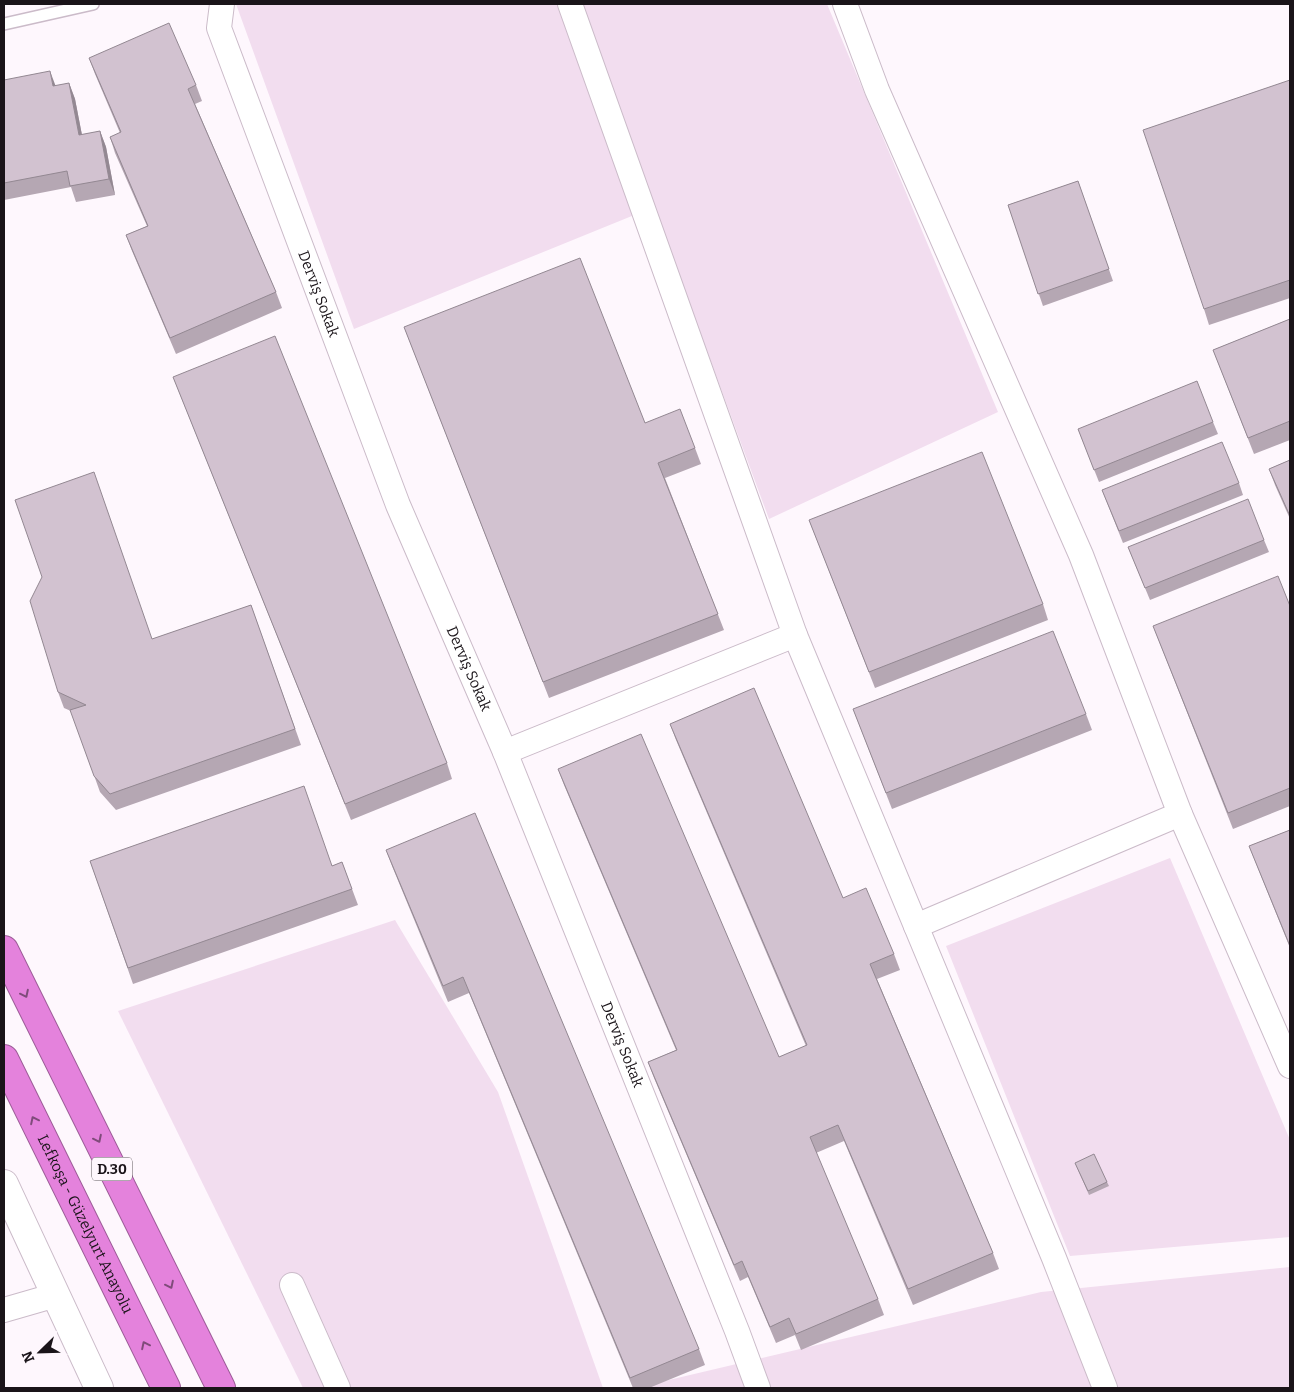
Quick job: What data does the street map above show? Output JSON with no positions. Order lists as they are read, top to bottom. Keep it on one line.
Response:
{"streets":{"highway":["D.30","Lefkoşa - Güzelyurt Anayolu"],"street":["Derviş Sokak"]},"north":"bottom left"}
